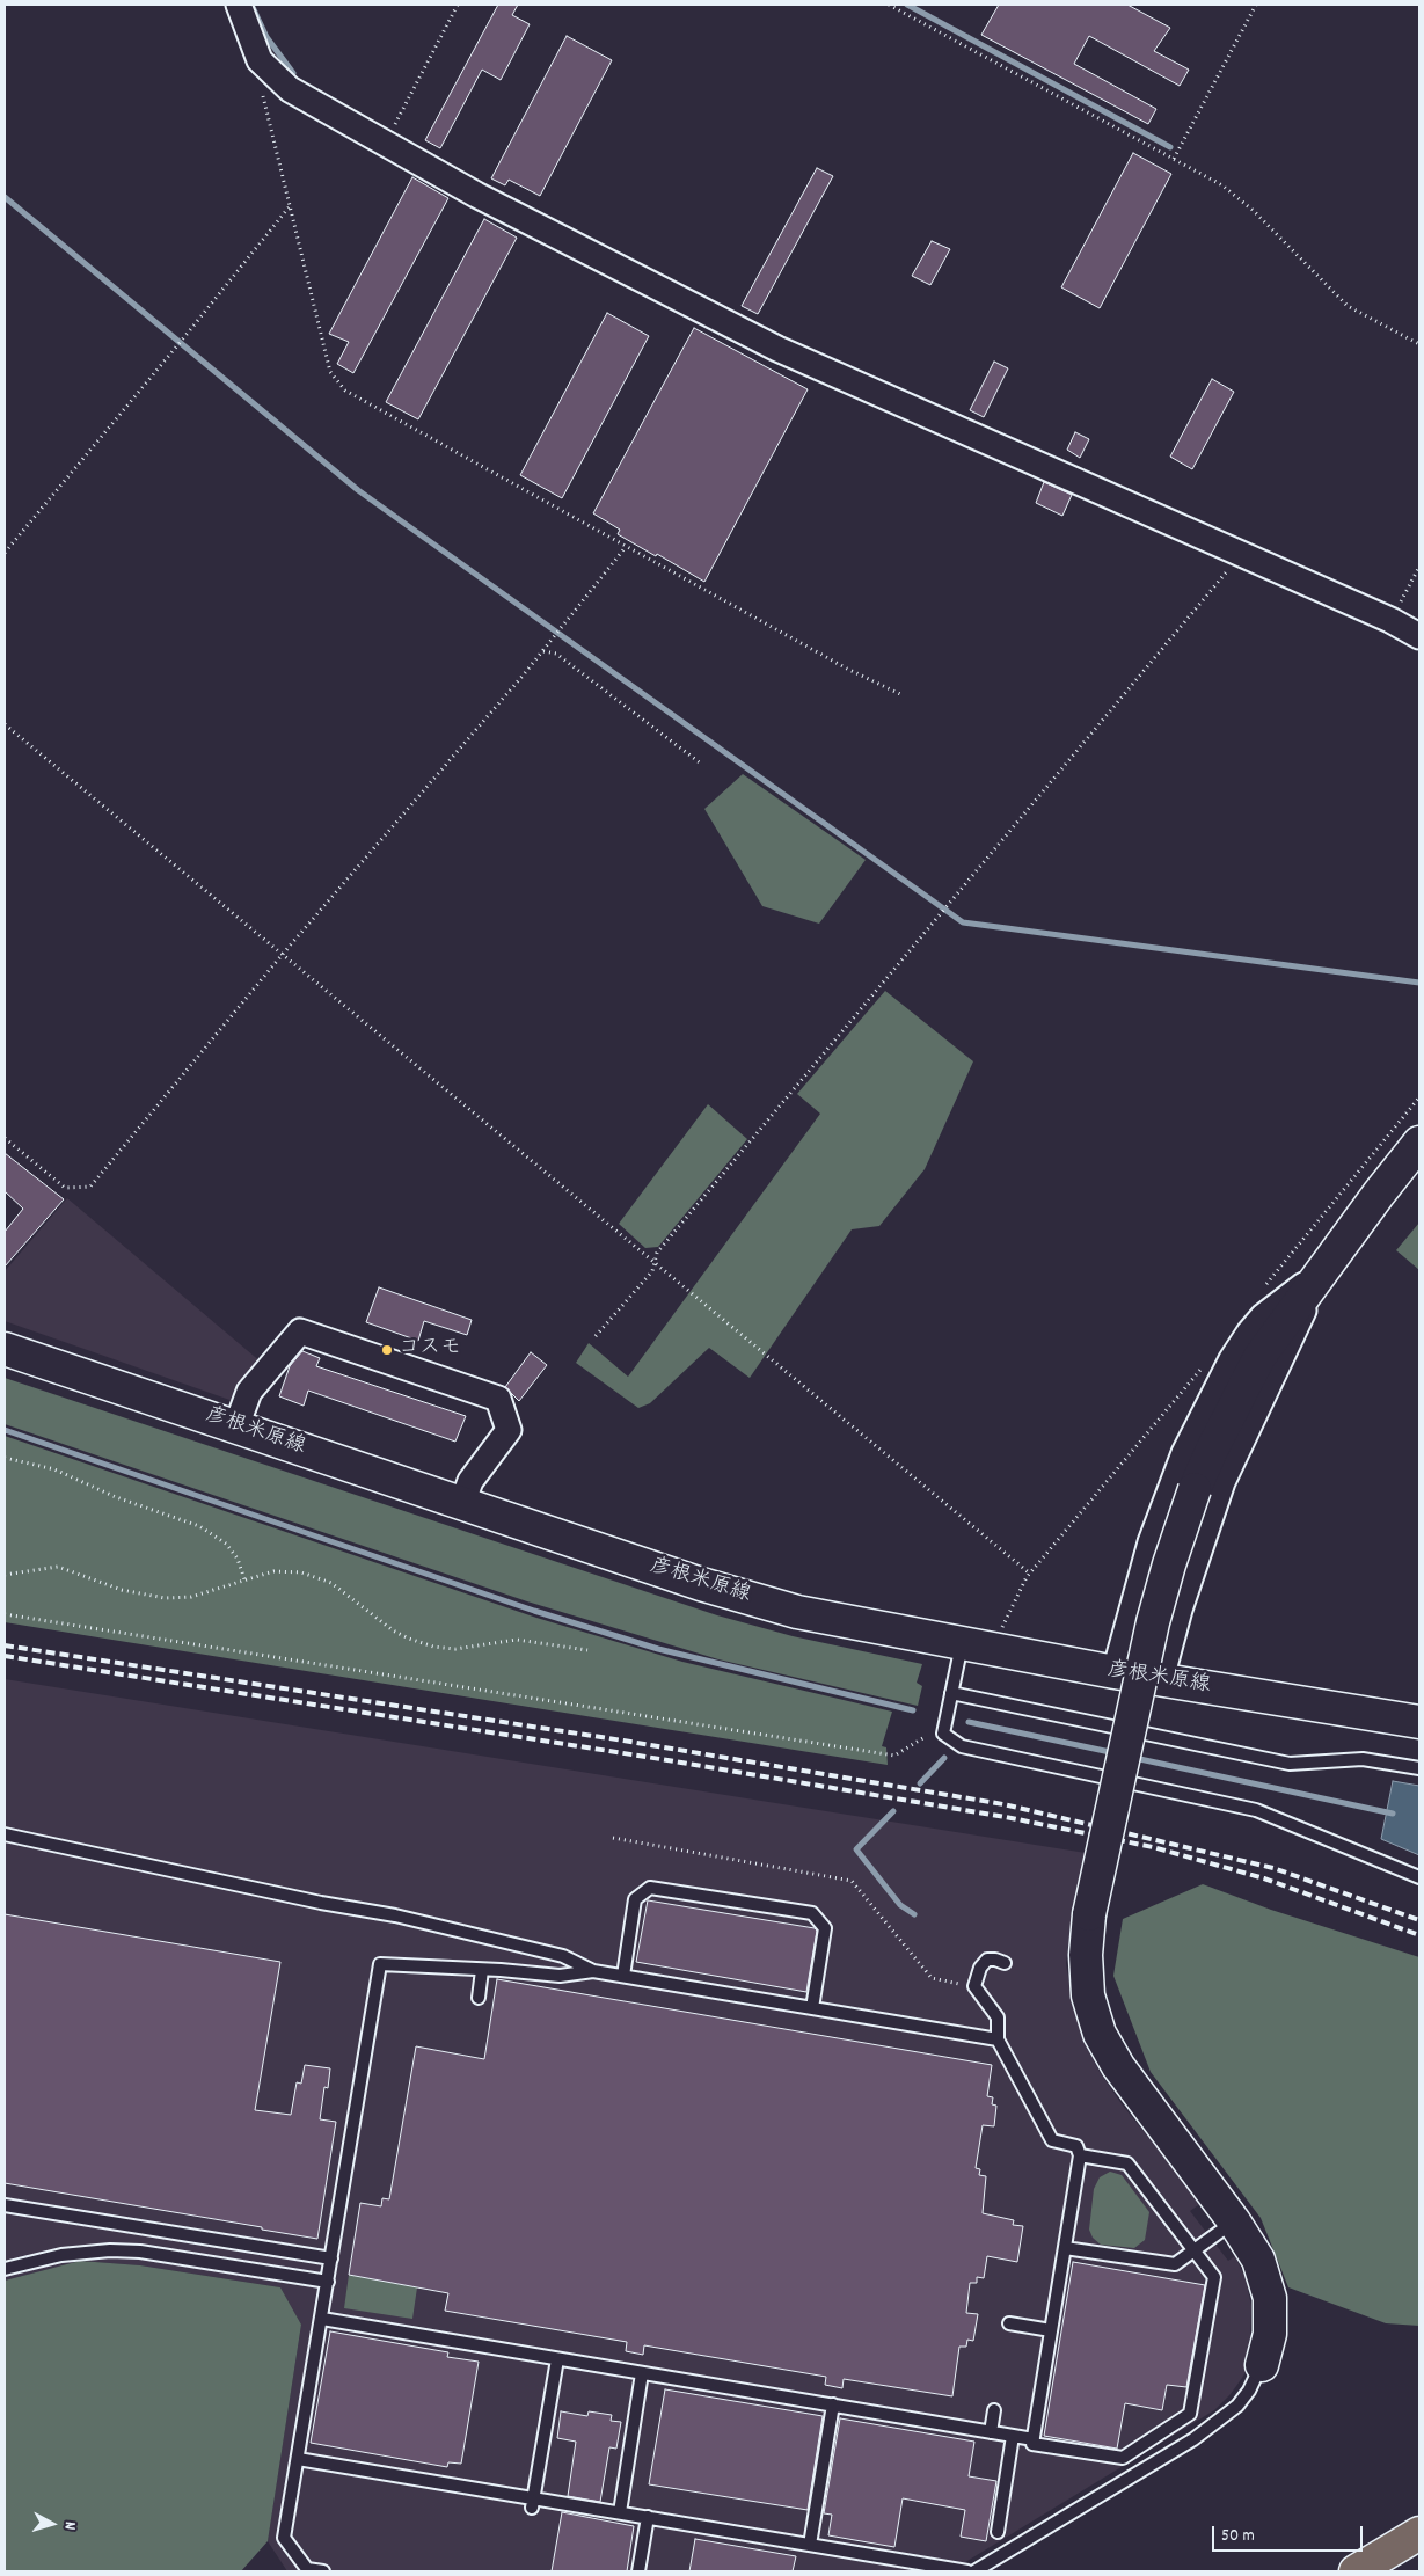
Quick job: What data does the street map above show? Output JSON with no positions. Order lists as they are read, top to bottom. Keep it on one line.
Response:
{"streets":{"main road":["彦根米原線"]},"places":["コスモ"],"scale_bar":"50 m","north":"right"}
